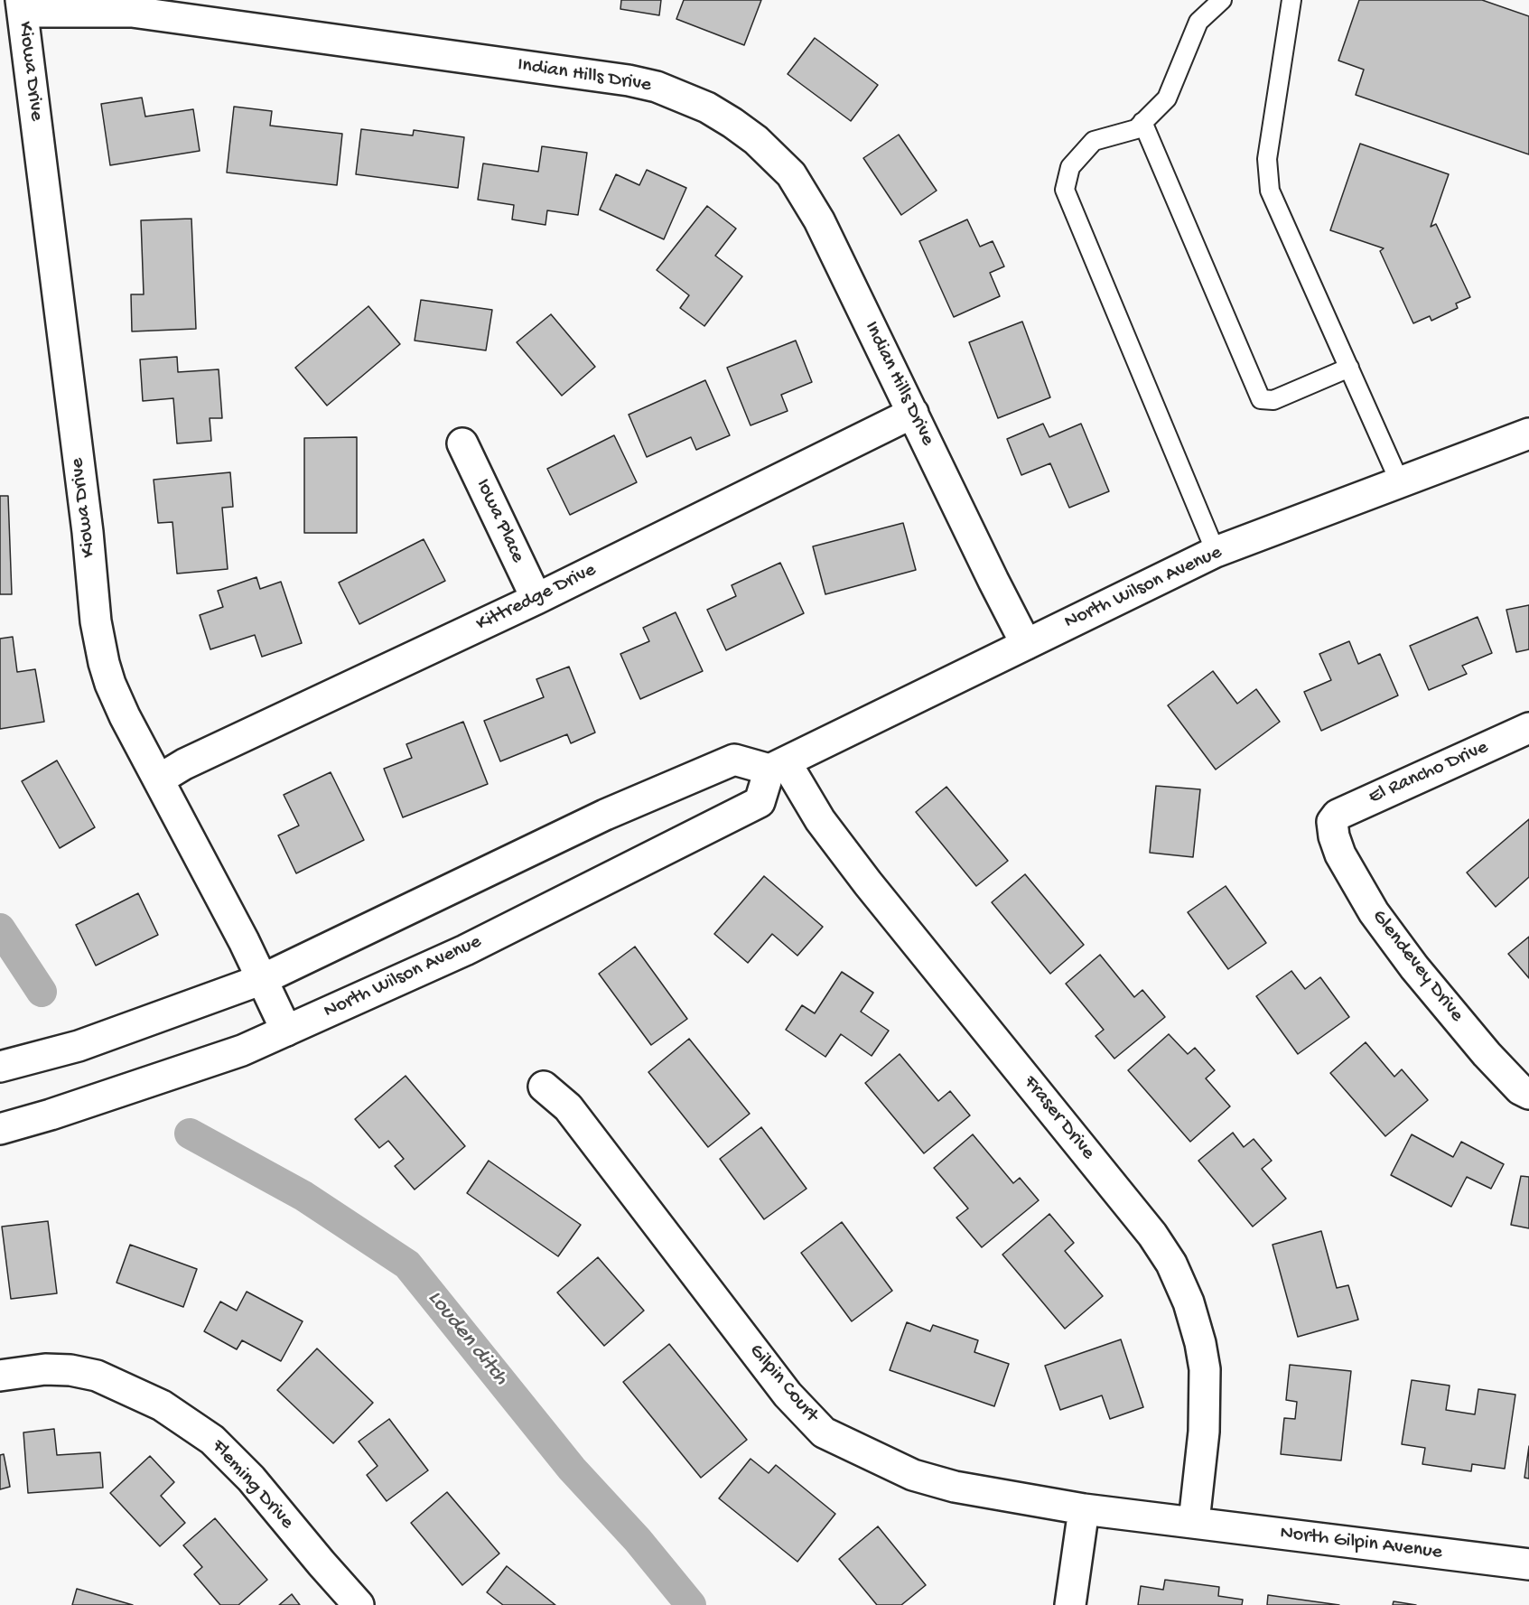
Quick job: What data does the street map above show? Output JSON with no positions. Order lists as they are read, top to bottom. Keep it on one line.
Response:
{"streets":{"street":["Kiowa Drive","Indian Hills Drive","Iowa Place","North Wilson Avenue","Kittredge Drive","El Rancho Drive","Glendevey Drive","Fraser Drive","Gilpin Court","Fleming Drive","North Gilpin Avenue"]},"crossings":[["Kiowa Drive","Indian Hills Drive"],["Kiowa Drive","North Wilson Avenue"],["Kiowa Drive","Kittredge Drive"],["Indian Hills Drive","North Wilson Avenue"],["Indian Hills Drive","Kittredge Drive"],["Iowa Place","Kittredge Drive"],["North Wilson Avenue","Fraser Drive"],["El Rancho Drive","Glendevey Drive"],["Fraser Drive","Gilpin Court"],["Fraser Drive","North Gilpin Avenue"],["Gilpin Court","North Gilpin Avenue"]],"water":["Louden ditch"]}
